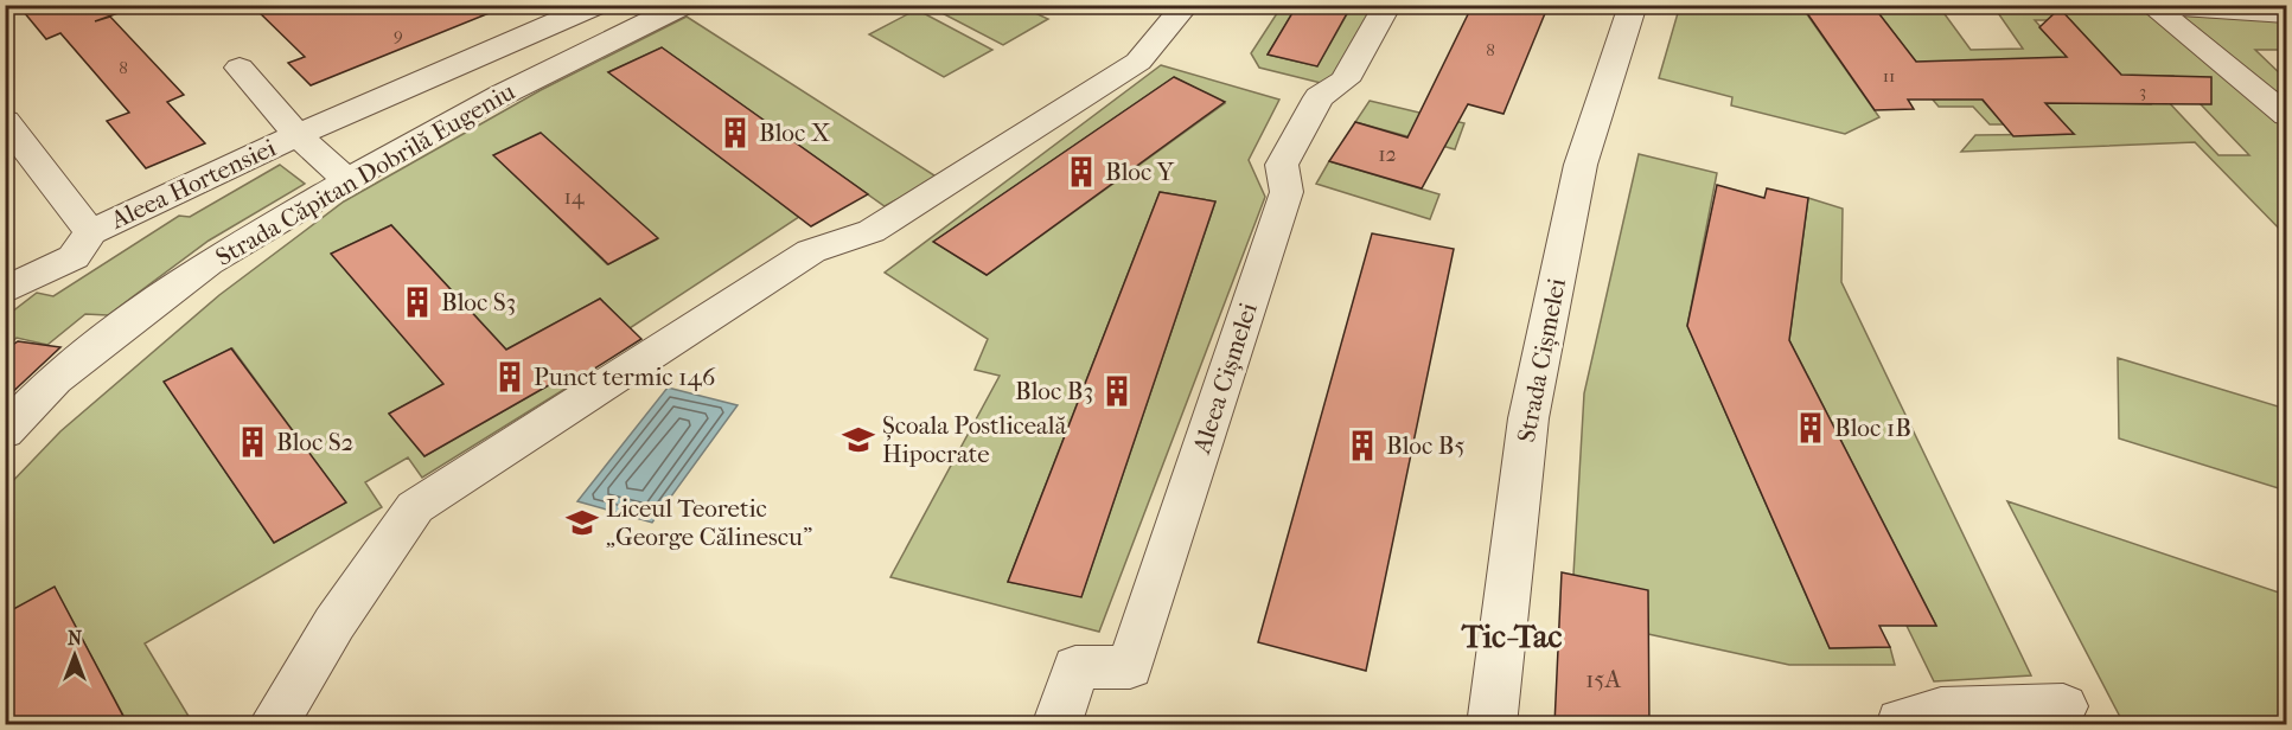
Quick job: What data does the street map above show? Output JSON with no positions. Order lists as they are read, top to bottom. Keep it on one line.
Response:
{"streets":{"street":["Strada Căpitan Dobrilă Eugeniu","Aleea Hortensiei","Strada Cișmelei","Aleea Cișmelei"]},"districts":["Tic-Tac"],"places":{"building":["Bloc X","Bloc Y","Bloc S3","Punct termic 146","Bloc B3","Bloc 1B","Bloc S2","Bloc B5"],"school or university":["Școala Postliceală Hipocrate","Liceul Teoretic „George Călinescu”"]},"house_numbers":["9","8","8","11","3","12","14","15A"],"north":"top"}
